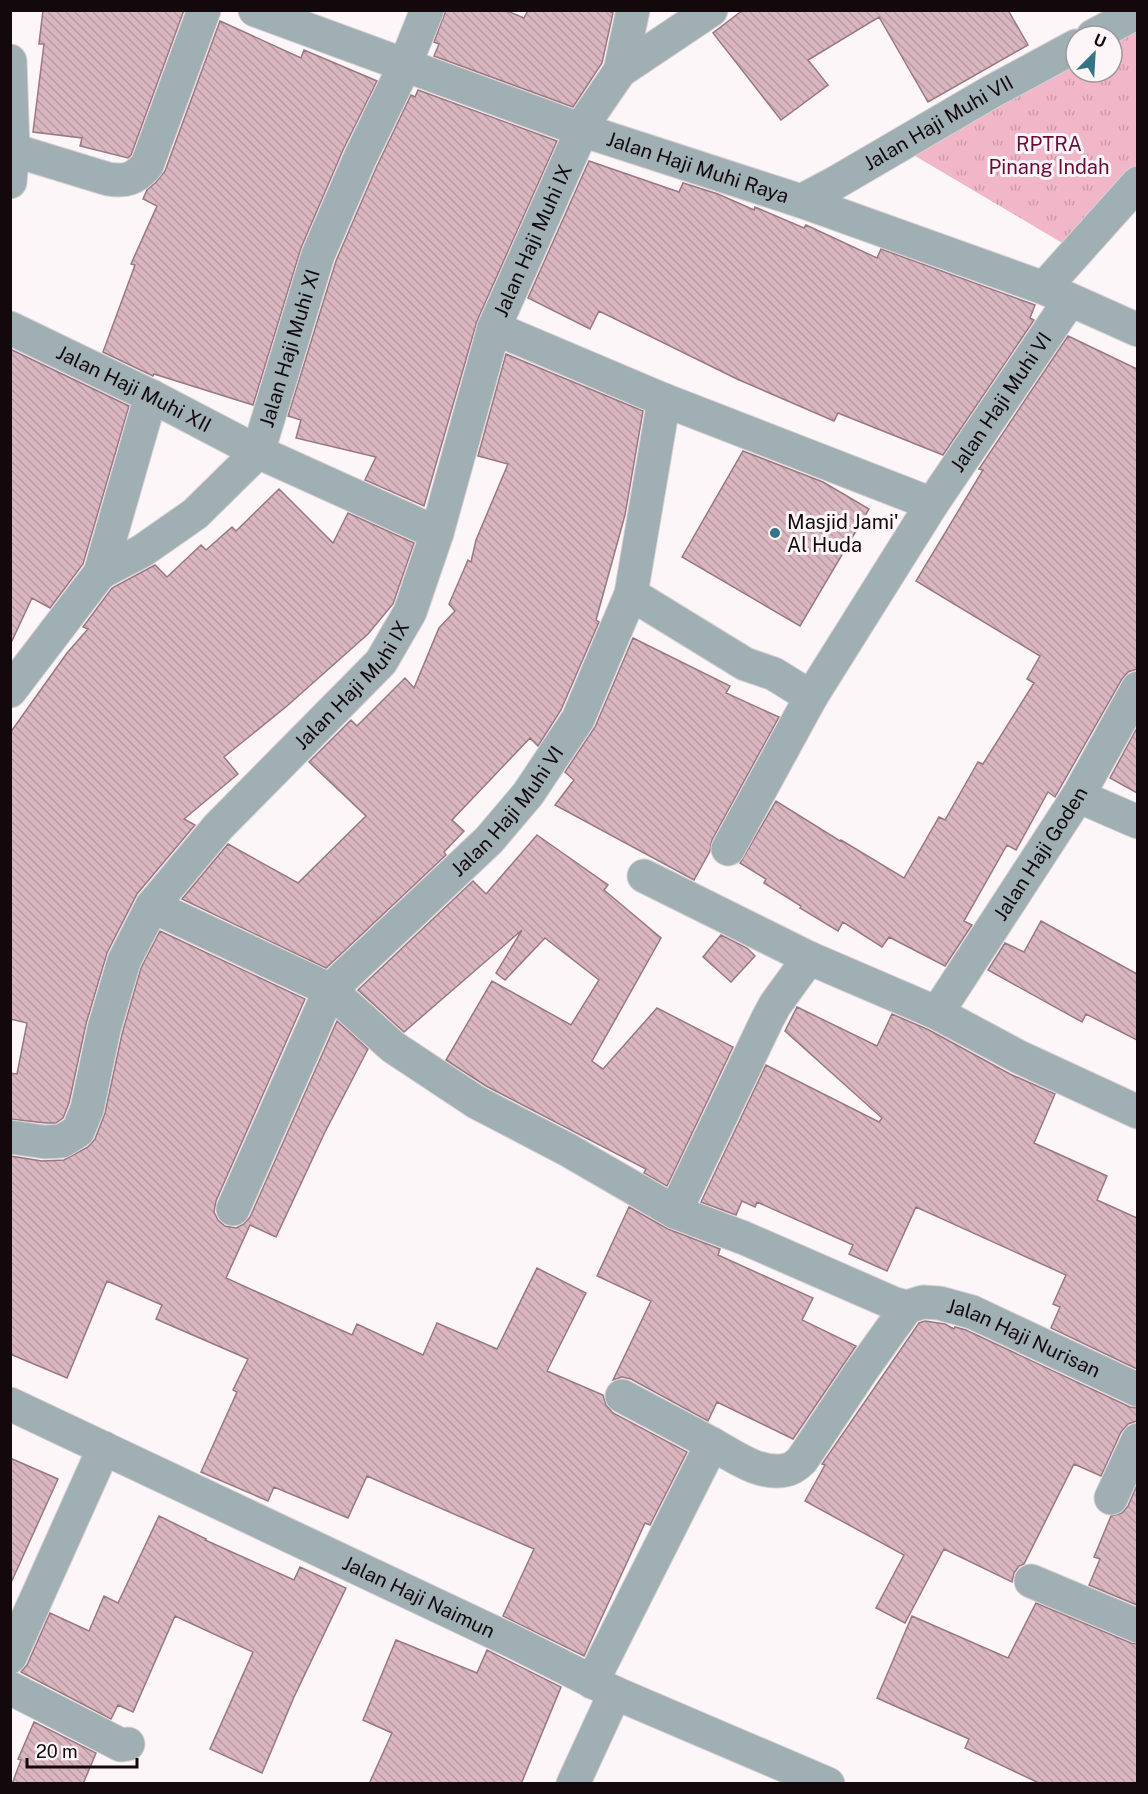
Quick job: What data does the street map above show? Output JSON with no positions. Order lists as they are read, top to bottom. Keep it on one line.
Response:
{"streets":{"street":["Jalan Haji Muhi VII","Jalan Haji Muhi Raya","Jalan Haji Muhi IX","Jalan Haji Muhi XI","Jalan Haji Muhi XII","Jalan Haji Muhi VI","Jalan Haji Goden","Jalan Haji Nurisan","Jalan Haji Naimun"]},"crossings":[["Jalan Haji Muhi VII","Jalan Haji Muhi Raya"],["Jalan Haji Muhi Raya","Jalan Haji Muhi IX"],["Jalan Haji Muhi Raya","Jalan Haji Muhi XI"],["Jalan Haji Muhi Raya","Jalan Haji Muhi VI"],["Jalan Haji Muhi IX","Jalan Haji Muhi XI"],["Jalan Haji Muhi XI","Jalan Haji Muhi XII"]],"parks":["RPTRA Pinang Indah"],"places":["Masjid Jami' Al Huda"],"scale_bar":"20 m","north":"top right"}
